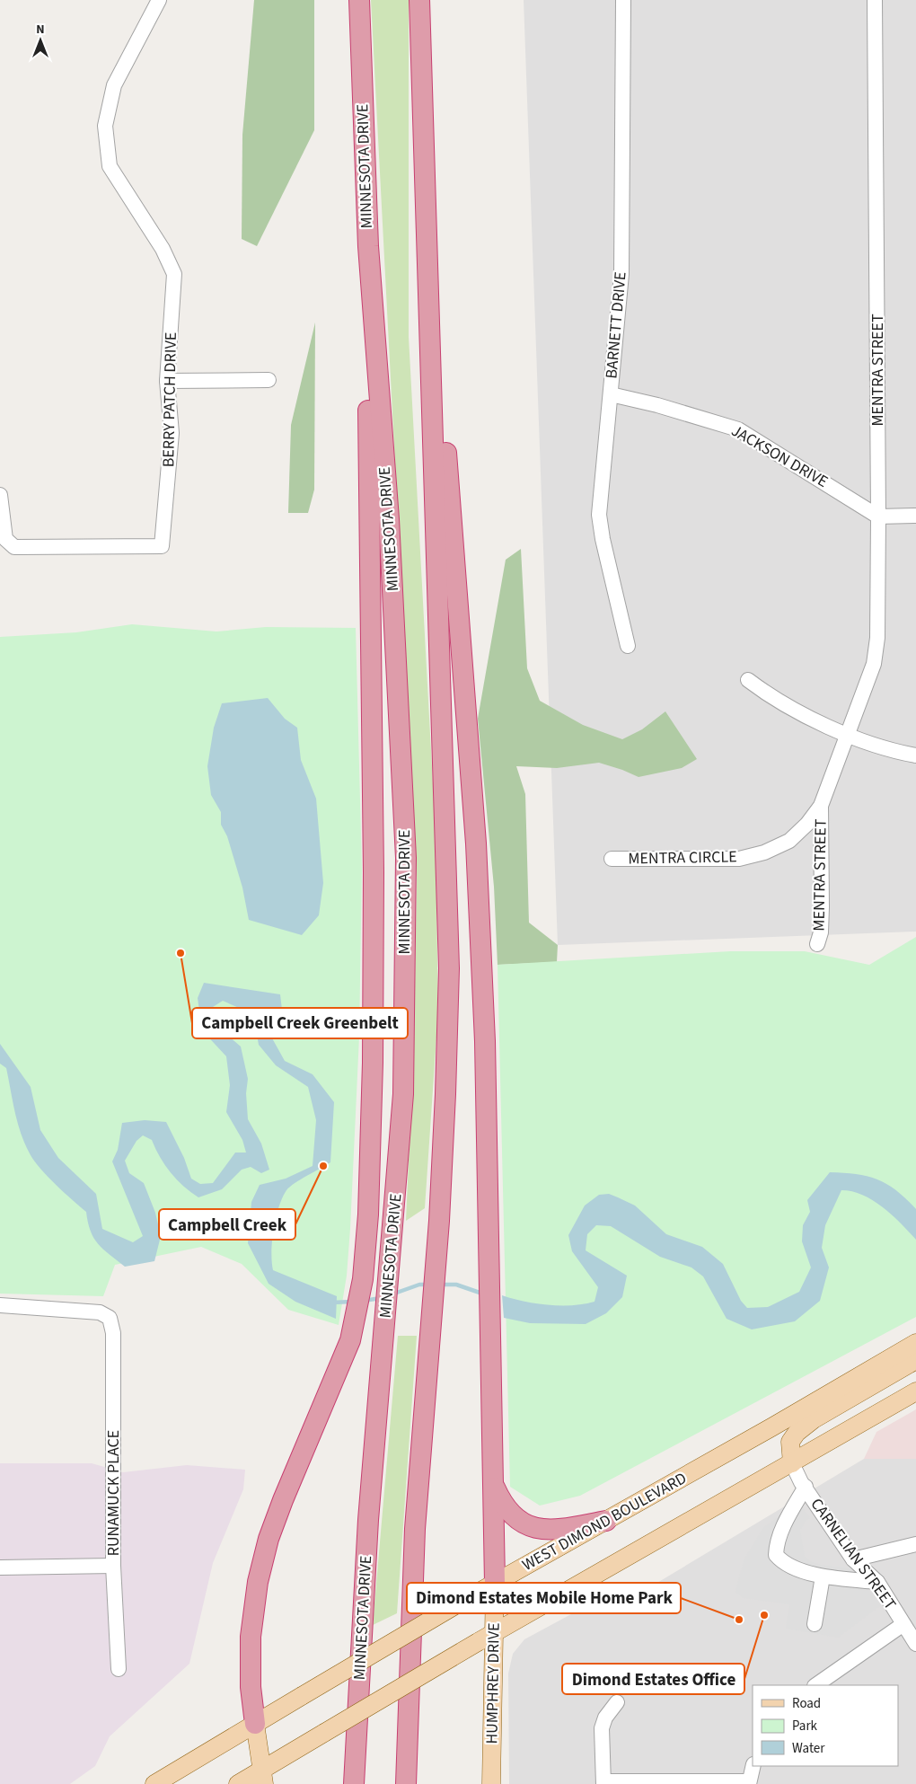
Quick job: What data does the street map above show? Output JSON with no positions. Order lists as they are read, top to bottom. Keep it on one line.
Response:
{"streets":{"highway":["MINNESOTA DRIVE"],"main road":["WEST DIMOND BOULEVARD","HUMPHREY DRIVE"],"street":["BARNETT DRIVE","MENTRA STREET","BERRY PATCH DRIVE","JACKSON DRIVE","MENTRA CIRCLE","RUNAMUCK PLACE","CARNELIAN STREET"]},"crossings":[["BARNETT DRIVE","JACKSON DRIVE"],["MENTRA STREET","JACKSON DRIVE"],["MENTRA STREET","MENTRA CIRCLE"],["WEST DIMOND BOULEVARD","HUMPHREY DRIVE"]],"places":["Campbell Creek Greenbelt","Campbell Creek","Dimond Estates Office","Dimond Estates Mobile Home Park"],"legend":["Road","Park","Water"],"north":"top"}
